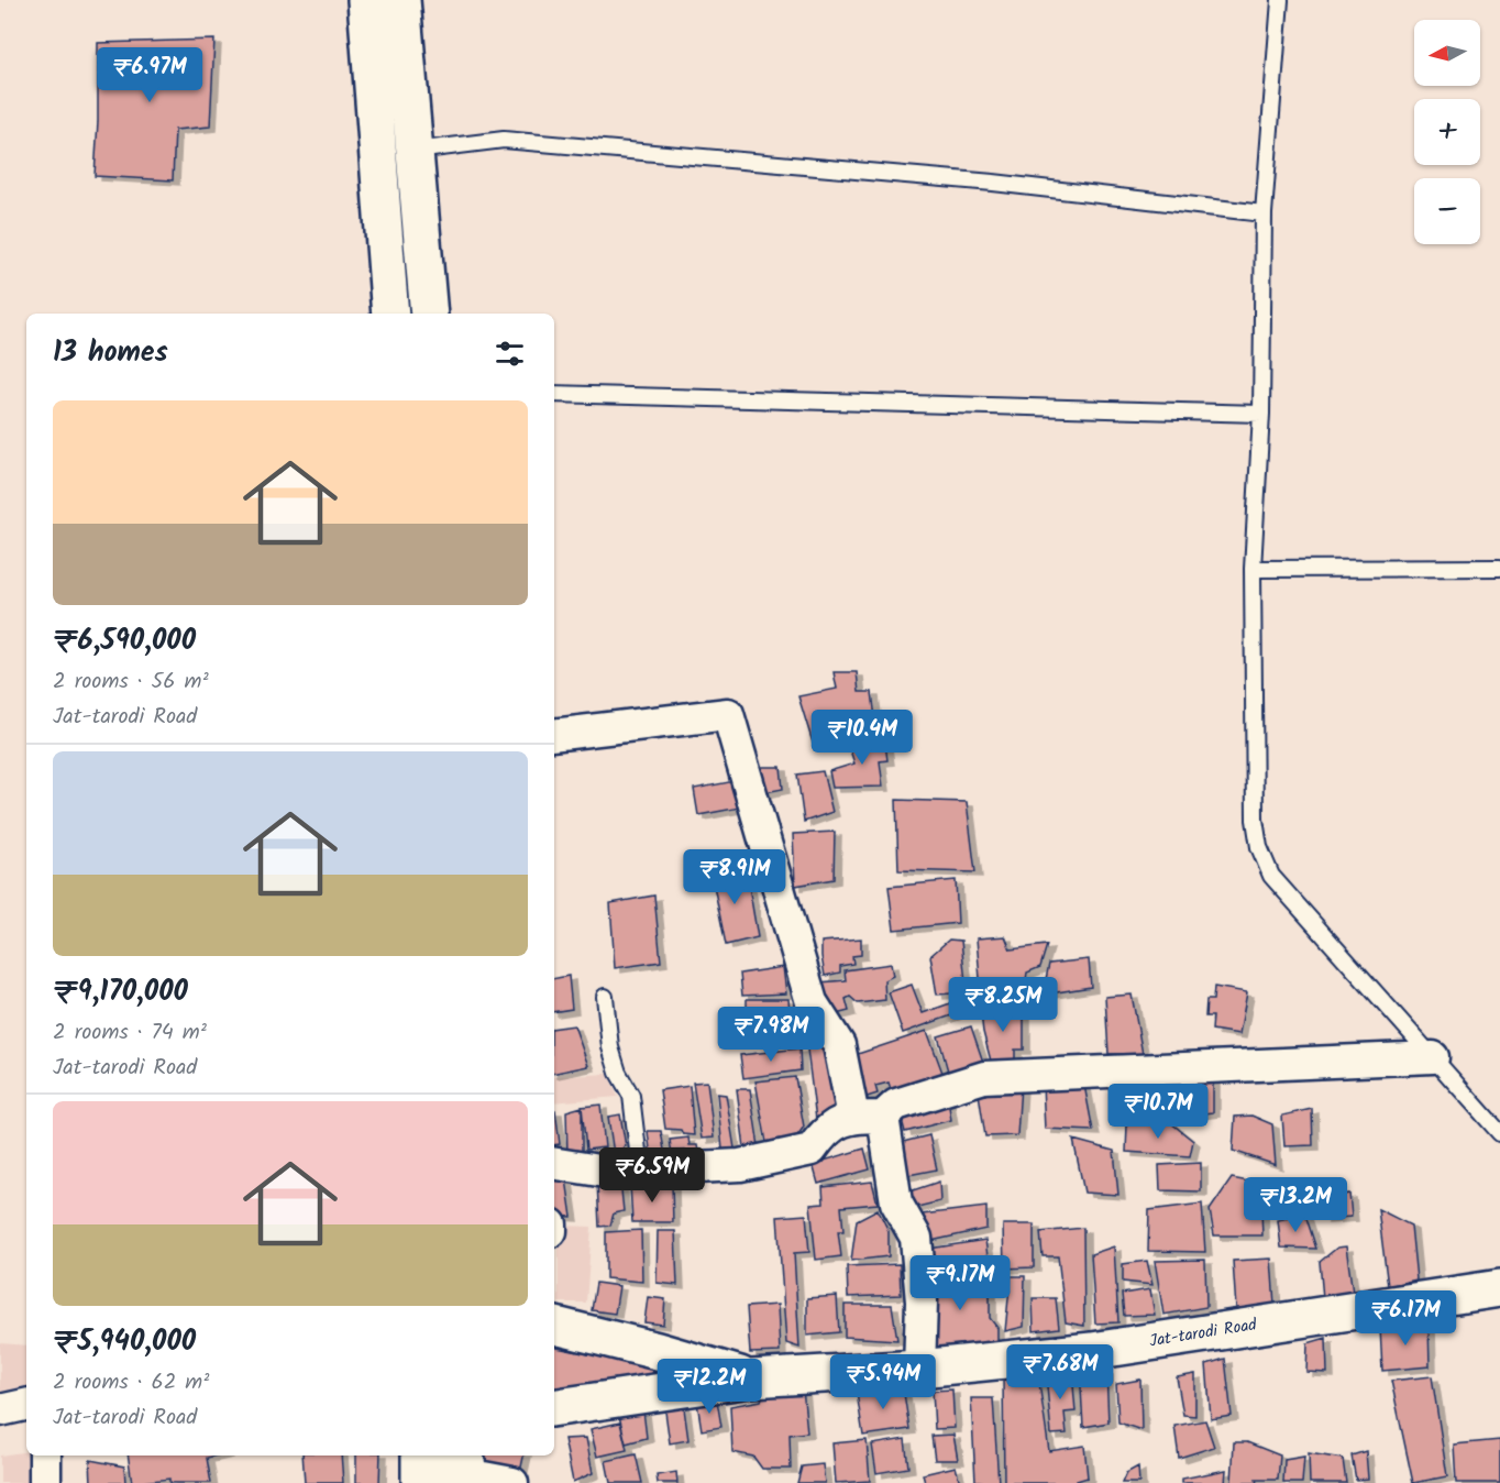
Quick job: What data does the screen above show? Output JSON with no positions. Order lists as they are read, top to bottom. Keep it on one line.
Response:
{"streets":{"street":["Jat-tarodi Road"]},"north":"left","page":{"map_buttons":["+","−"],"price":["₹6.97M","₹10.4M","₹8.91M","₹8.25M","₹7.98M","₹10.7M","₹6.59M","₹13.2M","₹9.17M","₹6.17M","₹7.68M","₹5.94M","₹12.2M"],"heading":"13 homes","list":[{"name":"₹6,590,000","note":"2 rooms · 56 m² · Jat-tarodi Road"},{"name":"₹9,170,000","note":"2 rooms · 74 m² · Jat-tarodi Road"},{"name":"₹5,940,000","note":"2 rooms · 62 m² · Jat-tarodi Road"}]}}
